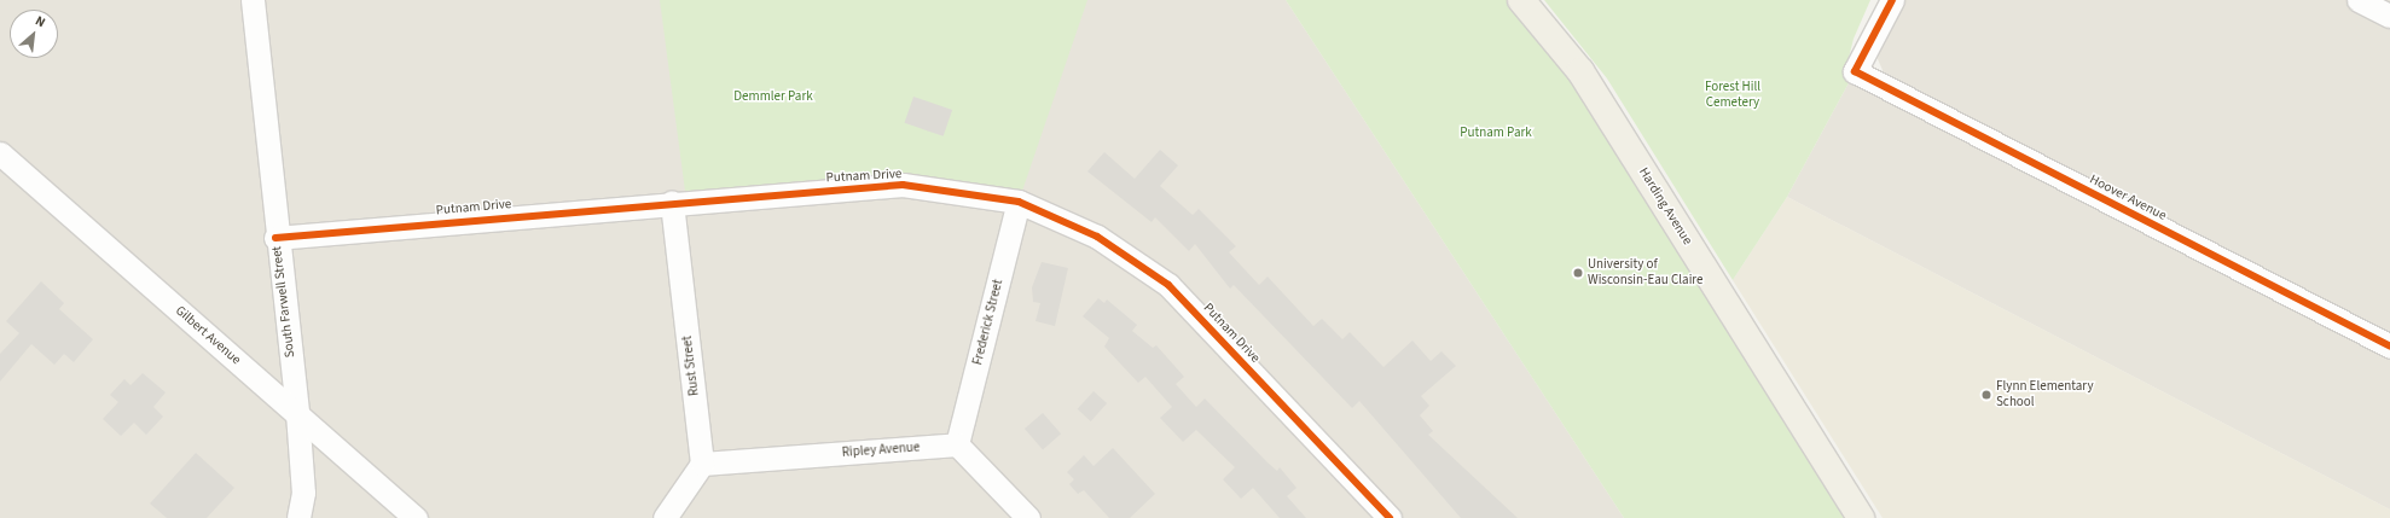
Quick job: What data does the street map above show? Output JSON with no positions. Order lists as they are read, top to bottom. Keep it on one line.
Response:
{"streets":{"main road":["Harding Avenue"],"street":["Putnam Drive","Hoover Avenue","South Farwell Street","Frederick Street","Gilbert Avenue","Rust Street","Ripley Avenue"]},"crossings":[["Putnam Drive","South Farwell Street"],["Putnam Drive","Frederick Street"],["Putnam Drive","Rust Street"],["South Farwell Street","Gilbert Avenue"],["Frederick Street","Ripley Avenue"],["Rust Street","Ripley Avenue"]],"parks":["Forest Hill Cemetery","Demmler Park","Putnam Park"],"places":["University of Wisconsin-Eau Claire","Flynn Elementary School"],"north":"top right"}
